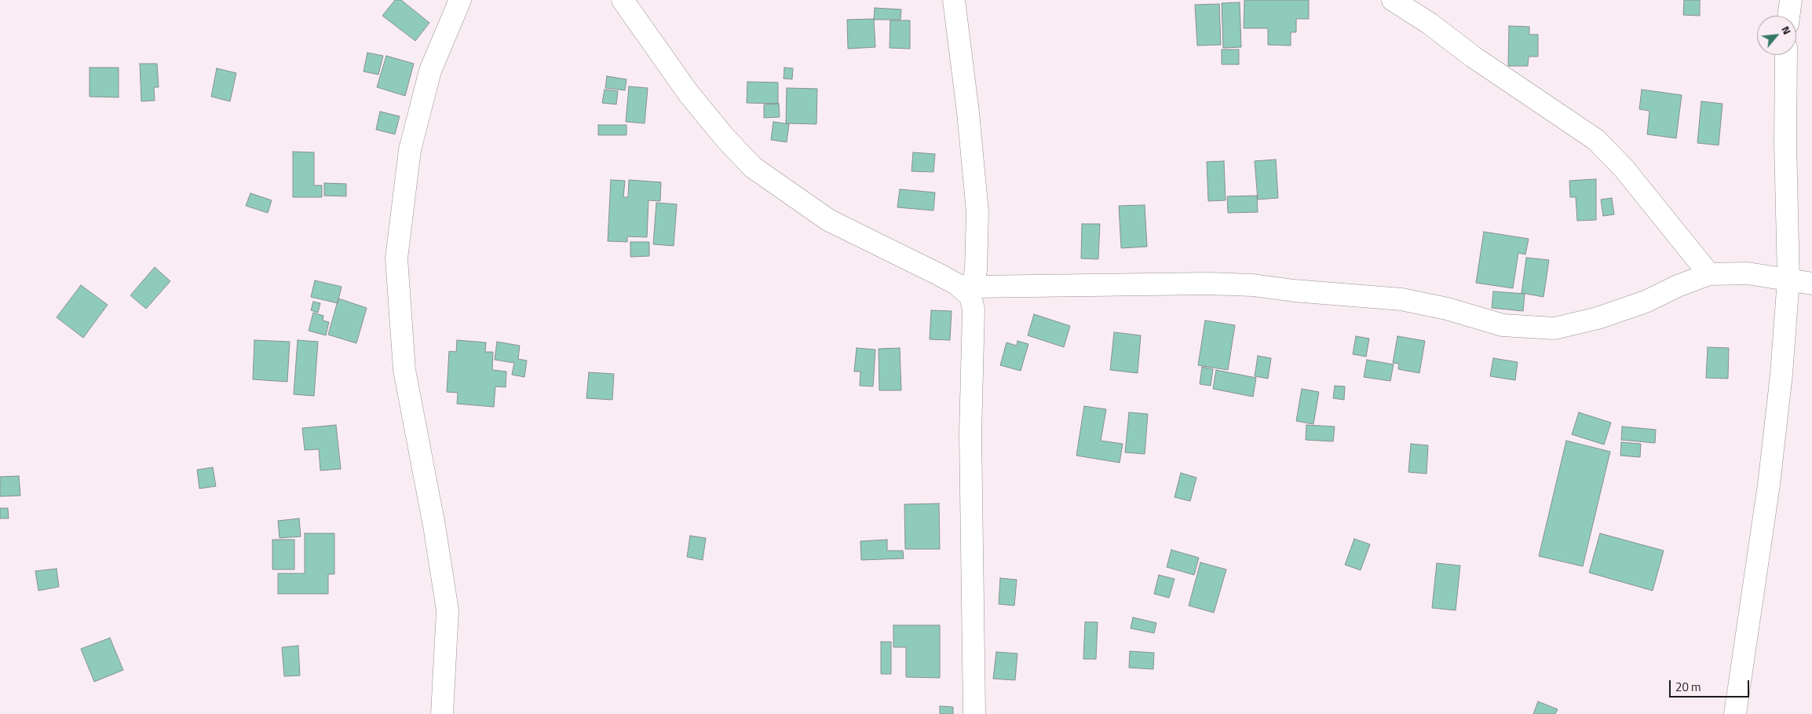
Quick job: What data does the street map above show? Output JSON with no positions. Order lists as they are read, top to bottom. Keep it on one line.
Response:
{"scale_bar":"20 m","north":"top right"}
